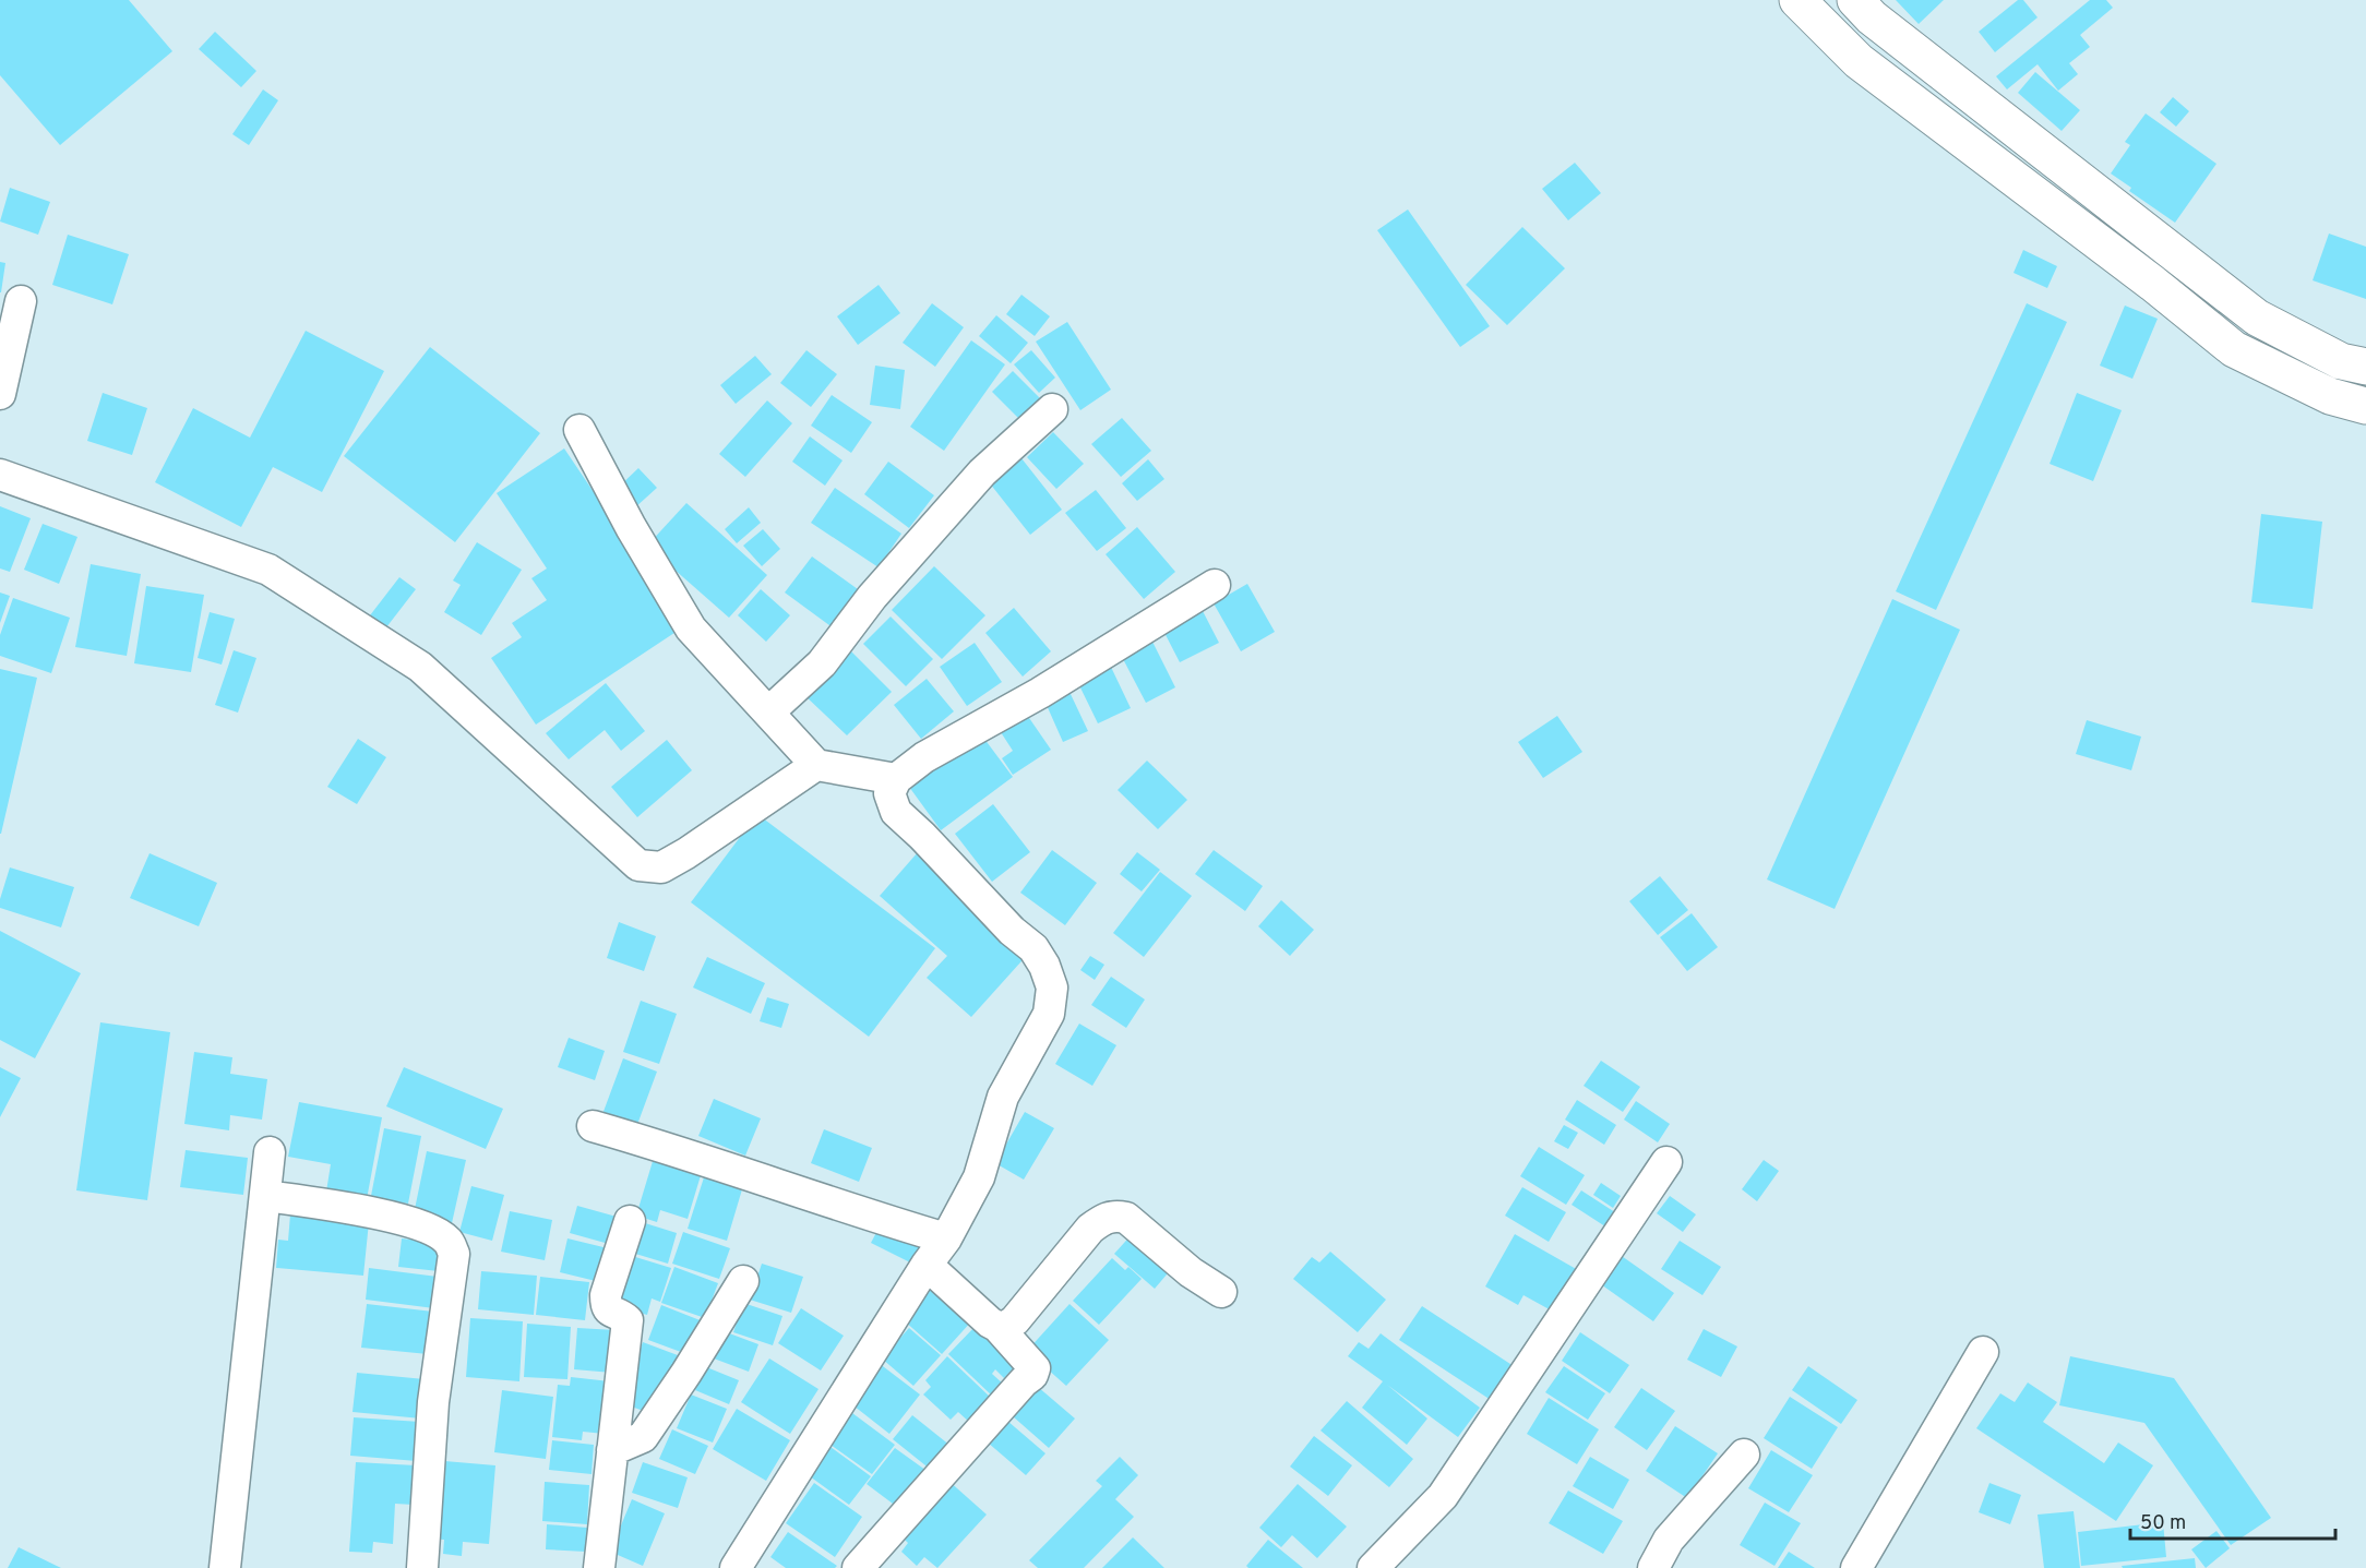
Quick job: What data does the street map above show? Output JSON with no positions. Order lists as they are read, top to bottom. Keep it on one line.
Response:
{"scale_bar":"50 m"}
